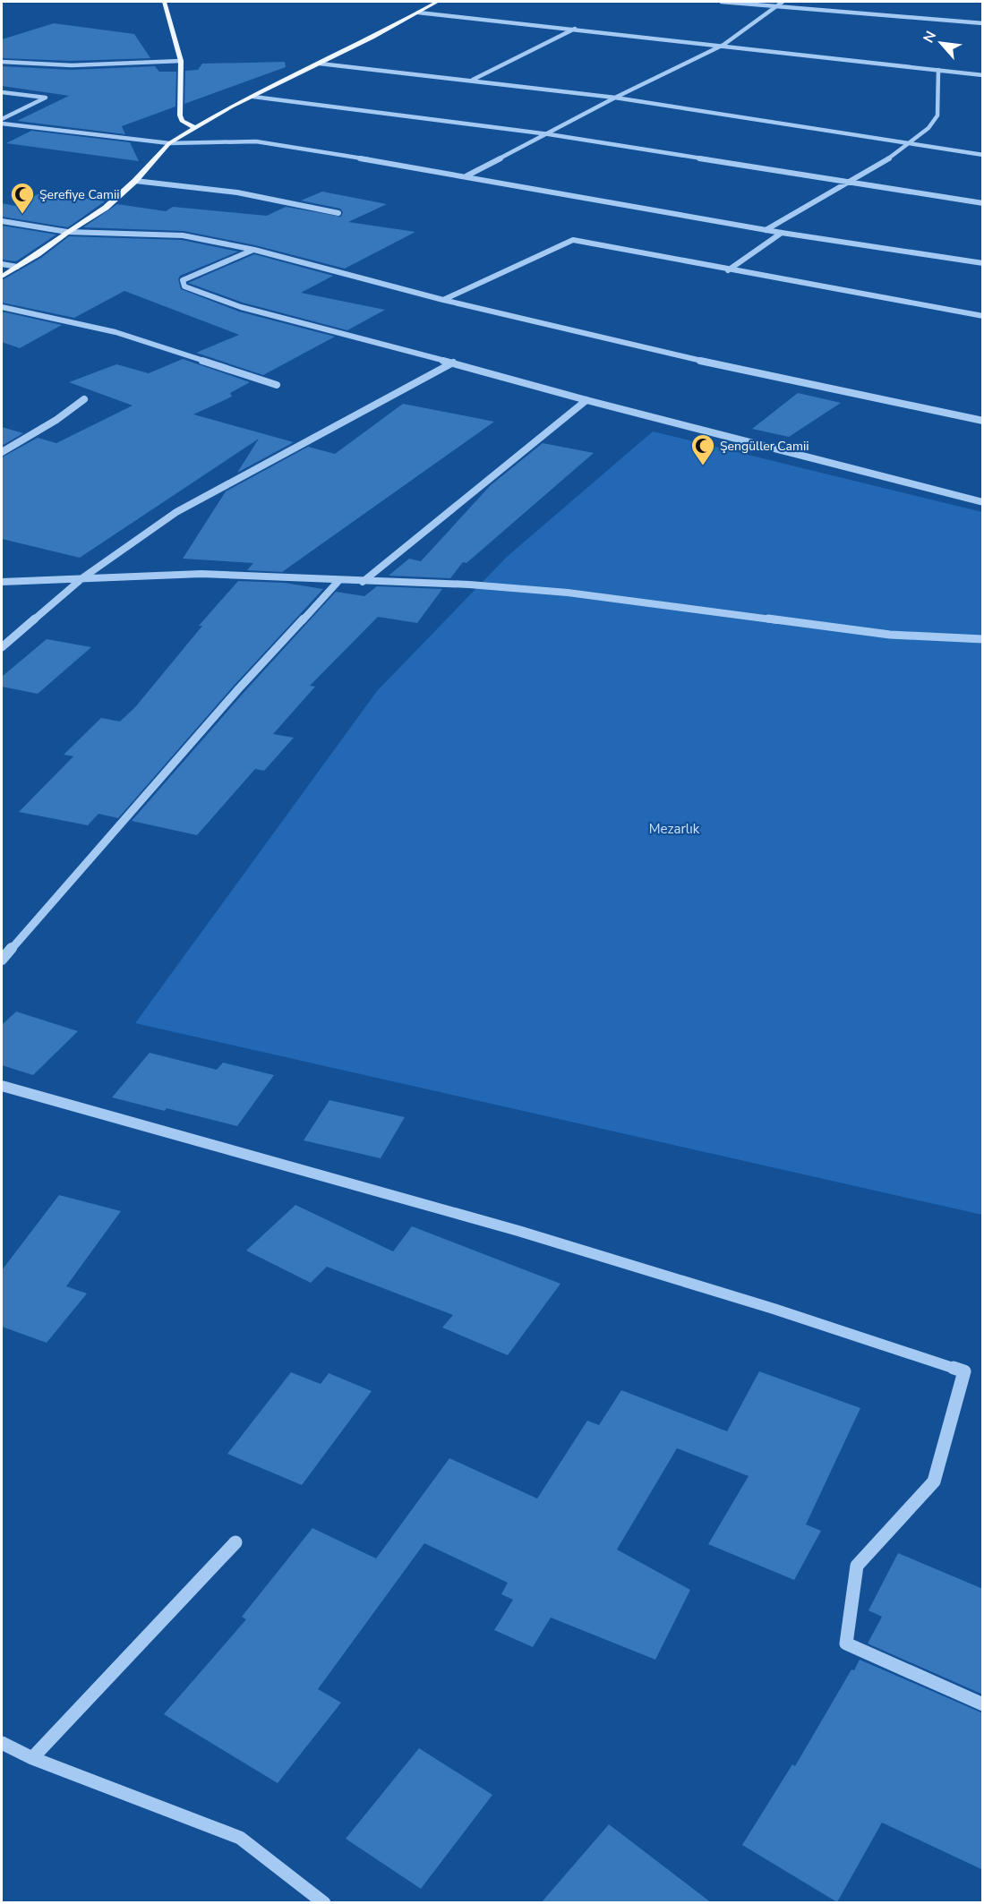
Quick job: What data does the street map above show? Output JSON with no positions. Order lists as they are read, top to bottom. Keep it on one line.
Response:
{"parks":["Mezarlık"],"places":{"mosque":["Şerefiye Camii","Şengüller Camii"]},"north":"top left"}
